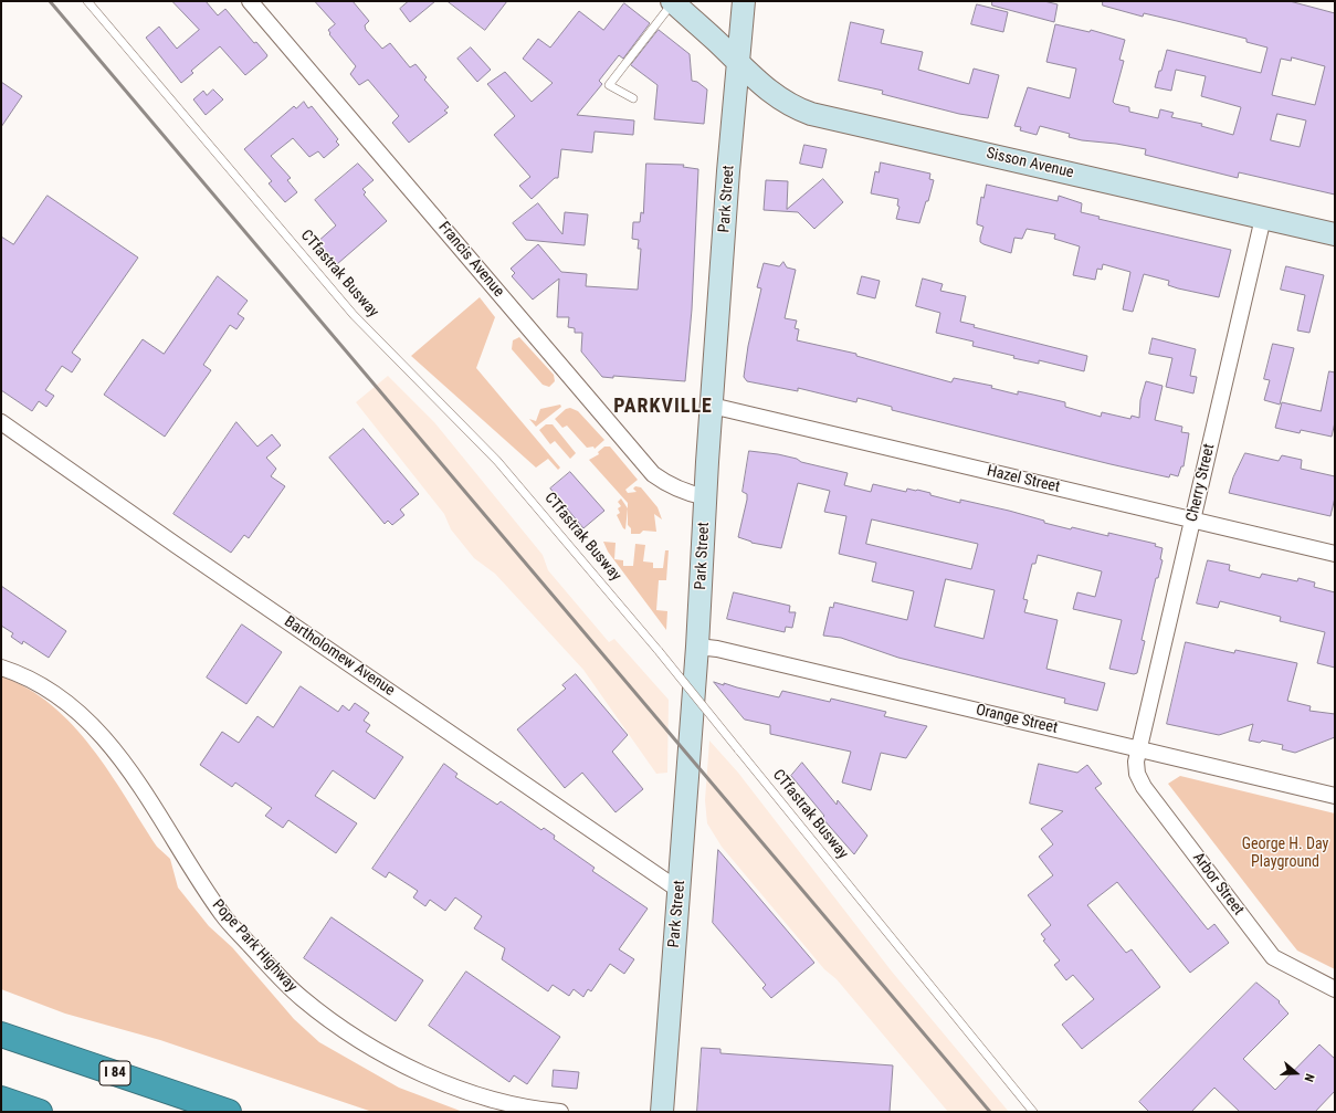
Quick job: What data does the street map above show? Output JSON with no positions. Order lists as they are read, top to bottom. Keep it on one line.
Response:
{"streets":{"highway":["I 84"],"main road":["Sisson Avenue","Park Street"],"street":["Francis Avenue","Hazel Street","Cherry Street","Bartholomew Avenue","Orange Street","Arbor Street","Pope Park Highway"],"lane":["CTfastrak Busway"]},"crossings":[["Sisson Avenue","Park Street"],["Sisson Avenue","Cherry Street"],["Park Street","Francis Avenue"],["Park Street","Hazel Street"],["Park Street","Bartholomew Avenue"],["Park Street","Orange Street"],["Hazel Street","Cherry Street"],["Cherry Street","Orange Street"],["Cherry Street","Arbor Street"],["Orange Street","Arbor Street"]],"districts":["PARKVILLE"],"parks":["George H. Day Playground"],"north":"right"}
